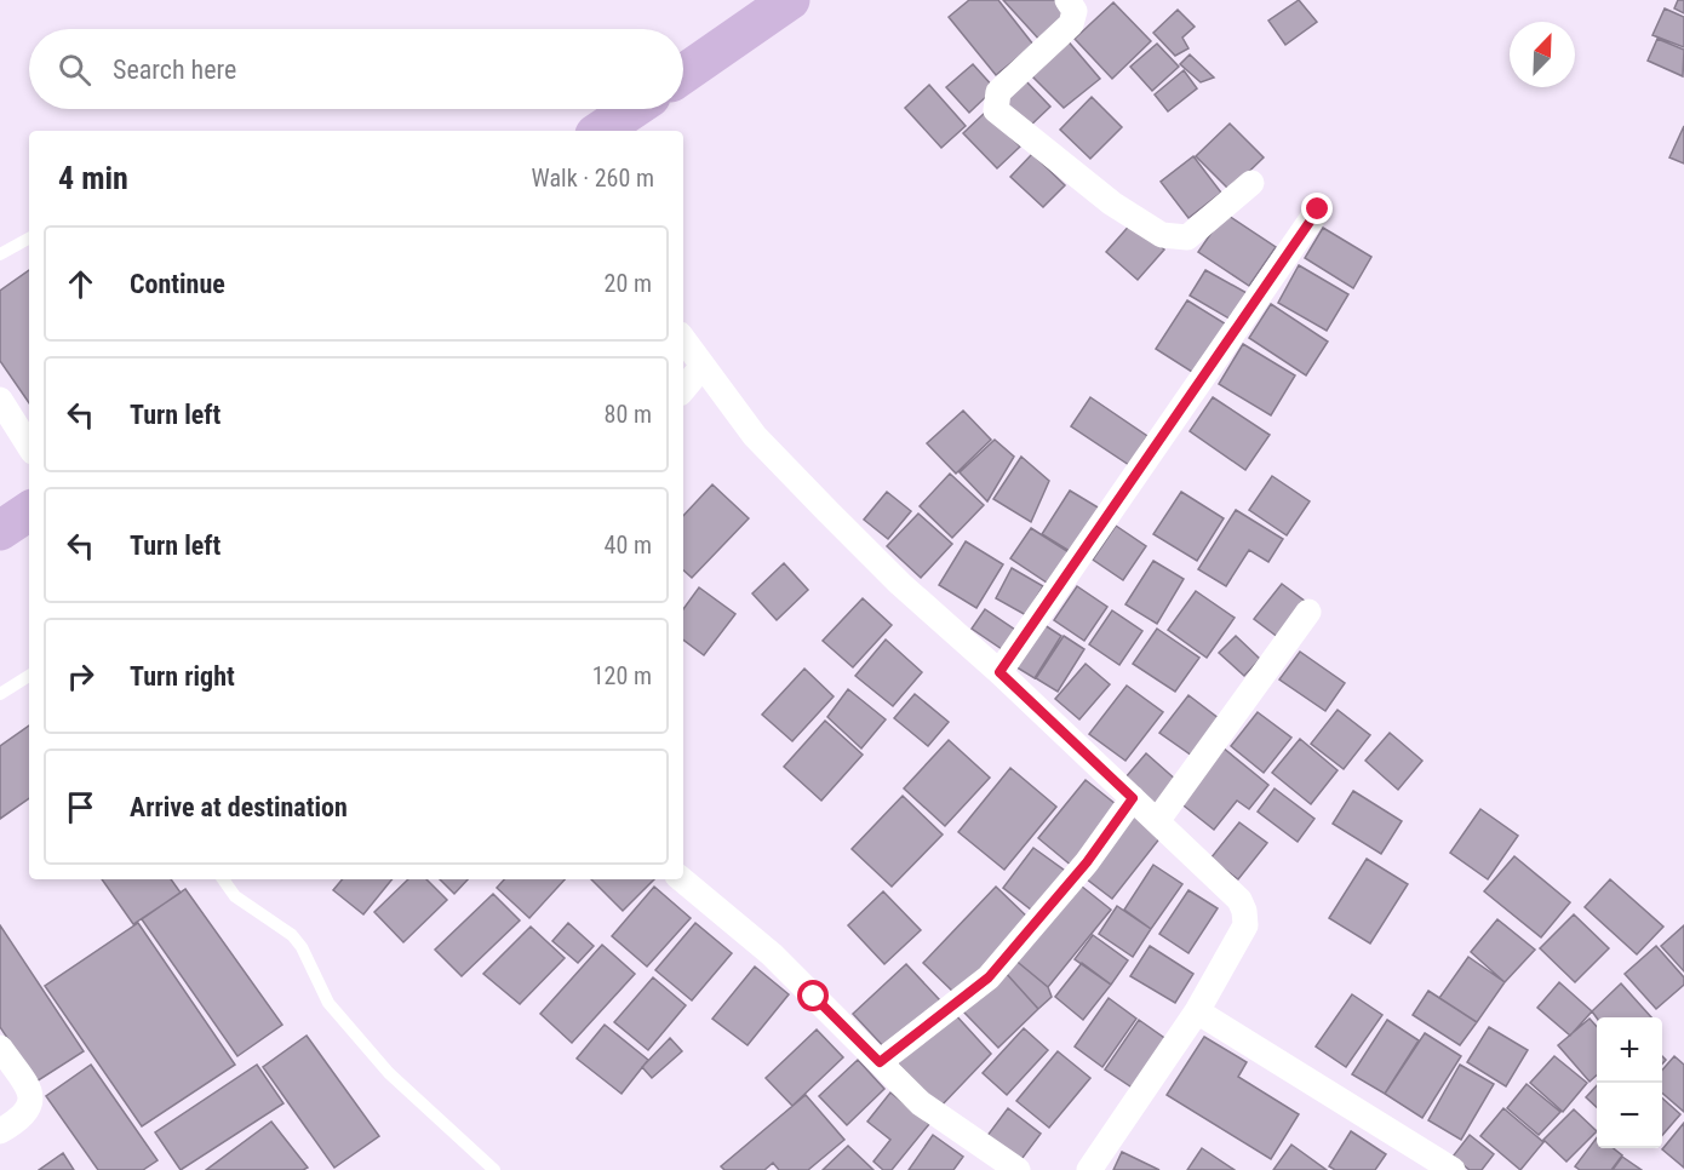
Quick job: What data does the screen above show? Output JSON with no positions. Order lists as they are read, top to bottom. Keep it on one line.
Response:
{"north":"top right","page":{"search":"Search here","heading":["4 min","Walk · 260 m"],"list":[["Continue","20 m"],["Turn left","80 m"],["Turn left","40 m"],["Turn right","120 m"],"Arrive at destination"],"map_buttons":["+","−"]}}
